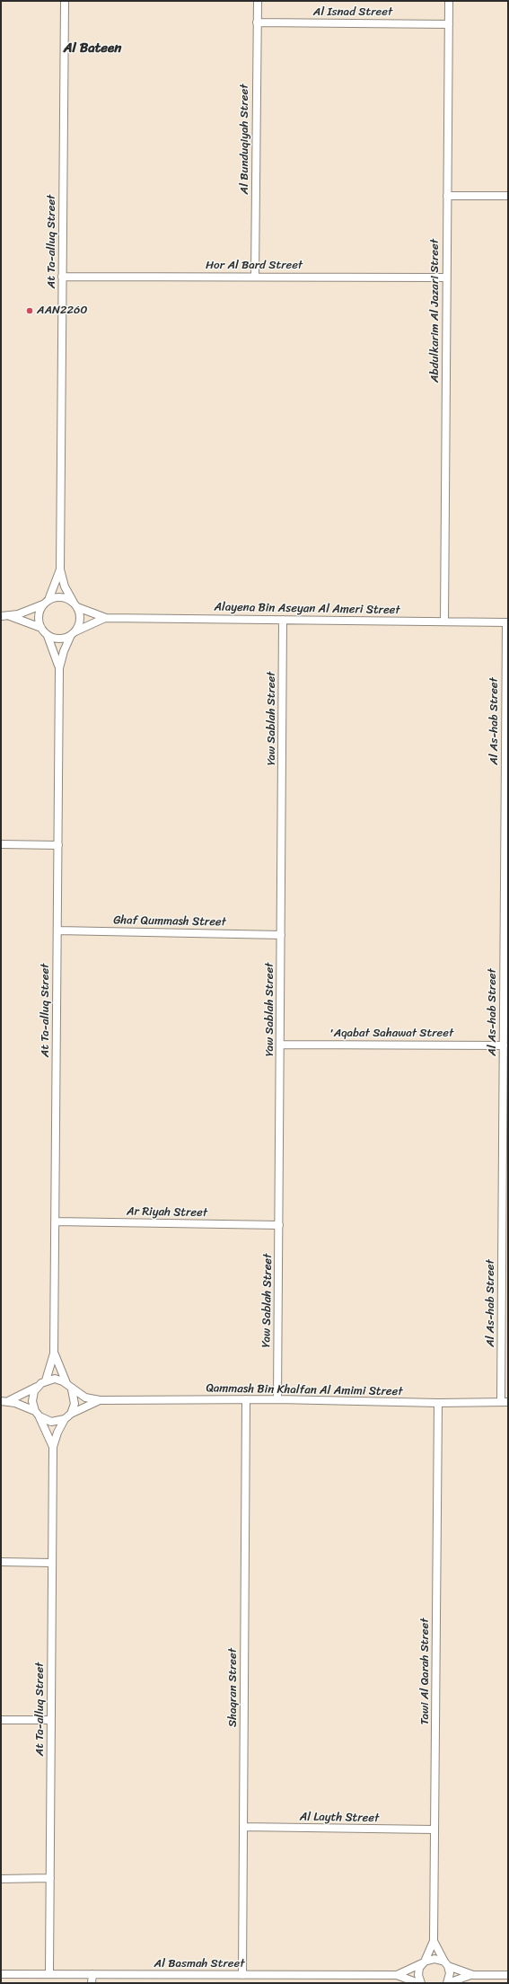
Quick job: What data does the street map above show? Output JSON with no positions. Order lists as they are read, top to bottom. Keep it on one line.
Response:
{"streets":{"street":["Al Isnad Street","Al Bunduqiyah Street","At Ta-alluq Street","Hor Al Bard Street","Abdulkarim Al Jazari Street","Alayena Bin Aseyan Al Ameri Street","Yaw Sablah Street","Al As-hab Street","Ghaf Qummash Street","'Aqabat Sahawat Street","Ar Riyah Street","Qammash Bin Khalfan Al Amimi Street","Tawi Al Qarah Street","Shaqran Street","Al Layth Street","Al Basmah Street"]},"crossings":[["Al Isnad Street","Al Bunduqiyah Street"],["Al Isnad Street","Abdulkarim Al Jazari Street"],["Al Bunduqiyah Street","Hor Al Bard Street"],["At Ta-alluq Street","Hor Al Bard Street"],["At Ta-alluq Street","Alayena Bin Aseyan Al Ameri Street"],["At Ta-alluq Street","Ghaf Qummash Street"],["At Ta-alluq Street","Ar Riyah Street"],["At Ta-alluq Street","Qammash Bin Khalfan Al Amimi Street"],["At Ta-alluq Street","Al Basmah Street"],["Hor Al Bard Street","Abdulkarim Al Jazari Street"],["Abdulkarim Al Jazari Street","Alayena Bin Aseyan Al Ameri Street"],["Alayena Bin Aseyan Al Ameri Street","Yaw Sablah Street"],["Alayena Bin Aseyan Al Ameri Street","Al As-hab Street"],["Yaw Sablah Street","Ghaf Qummash Street"],["Yaw Sablah Street","'Aqabat Sahawat Street"],["Yaw Sablah Street","Ar Riyah Street"],["Yaw Sablah Street","Qammash Bin Khalfan Al Amimi Street"],["Al As-hab Street","'Aqabat Sahawat Street"],["Al As-hab Street","Qammash Bin Khalfan Al Amimi Street"],["Qammash Bin Khalfan Al Amimi Street","Tawi Al Qarah Street"],["Qammash Bin Khalfan Al Amimi Street","Shaqran Street"],["Tawi Al Qarah Street","Al Layth Street"],["Tawi Al Qarah Street","Al Basmah Street"],["Shaqran Street","Al Layth Street"],["Shaqran Street","Al Basmah Street"]],"districts":["Al Bateen"],"places":["AAN2260"]}
